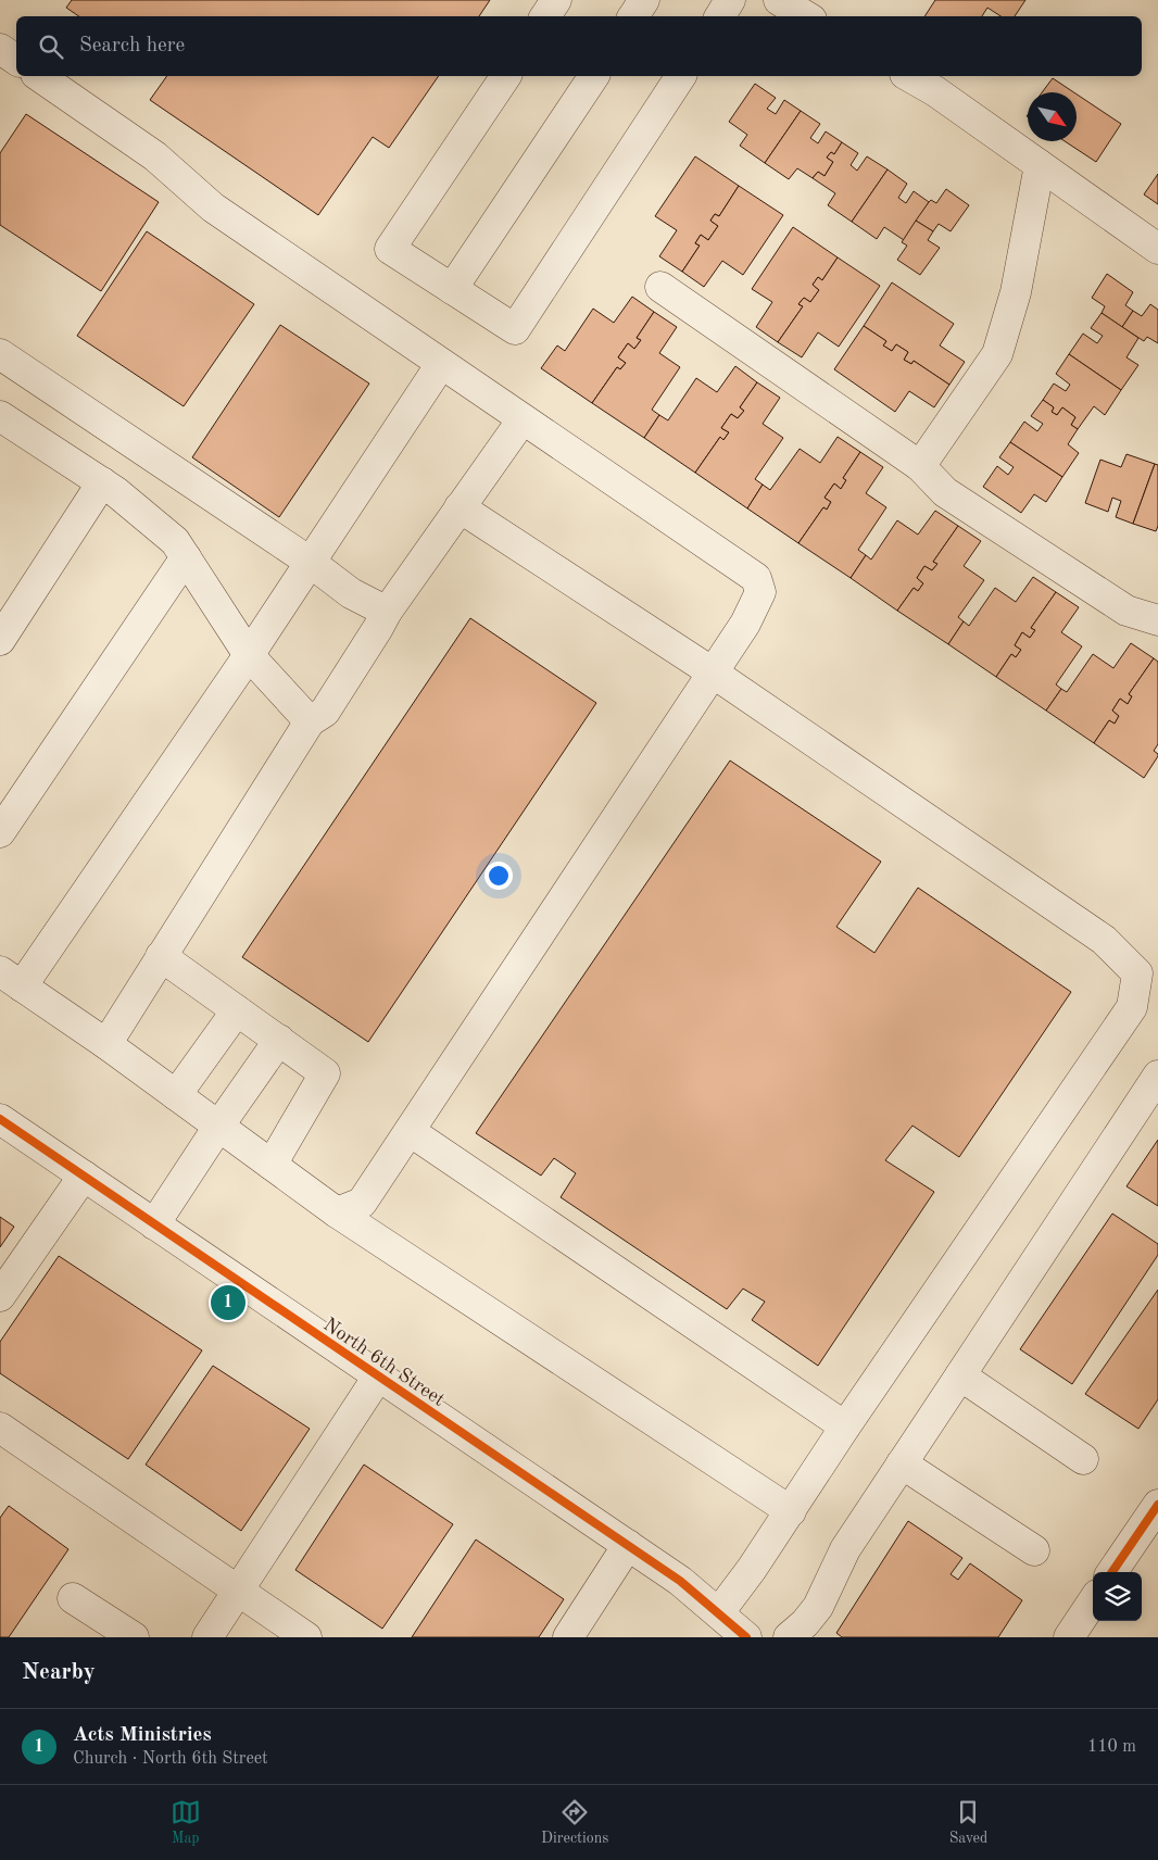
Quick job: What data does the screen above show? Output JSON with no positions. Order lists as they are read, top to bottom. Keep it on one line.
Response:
{"streets":{"street":["North 6th Street"]},"north":"bottom right","page":{"search":"Search here","pins":"1","heading":"Nearby","list":[{"mark":"1","name":"Acts Ministries","note":"Church · North 6th Street","value":"110 m"}],"nav":["Map","Directions","Saved"]}}
